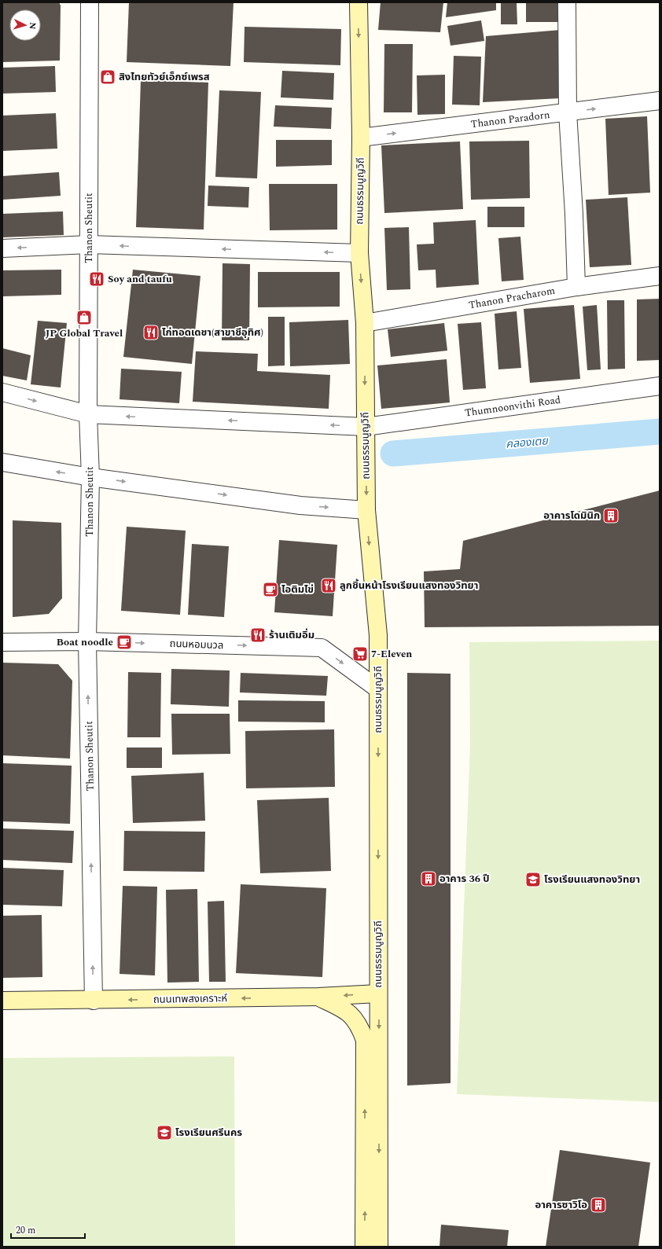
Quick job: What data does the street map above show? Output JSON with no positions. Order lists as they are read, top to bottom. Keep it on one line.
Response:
{"streets":{"street":["Thanon Paradorn","ถนนธรรมนูญวิถี","Thanon Sheutit","Thanon Pracharom","Thumnoonvithi Road","ถนนหอมนวล","ถนนเทพสงเคราะห์"]},"crossings":[["Thanon Paradorn","ถนนธรรมนูญวิถี"],["ถนนธรรมนูญวิถี","Thanon Pracharom"],["ถนนธรรมนูญวิถี","Thumnoonvithi Road"],["ถนนธรรมนูญวิถี","ถนนหอมนวล"],["ถนนธรรมนูญวิถี","ถนนเทพสงเคราะห์"],["Thanon Sheutit","Thumnoonvithi Road"],["Thanon Sheutit","ถนนหอมนวล"],["Thanon Sheutit","ถนนเทพสงเคราะห์"]],"one_way":["Thanon Paradorn","ถนนธรรมนูญวิถี","Thanon Sheutit","ถนนเทพสงเคราะห์"],"water":["คลองเตย"],"places":{"shop":["สิงไทยทัวย์เอ็กซ์เพรส","JP Global Travel"],"restaurant":["Soy and taufu","ไก่ทอดเดชา(สาขาชีอุทิศ)","ลูกชิ้นหน้าโรงเรียนแสงทองวิทยา","ร้านเติมอิ่ม"],"building":["อาคารโดมินิก","อาคาร 36 ปี","อาคารซาวิโอ"],"cafe":["ไอติมไข่","Boat noodle"],"supermarket":["7-Eleven"],"school or university":["โรงเรียนแสงทองวิทยา","โรงเรียนศรีนคร"]},"scale_bar":"20 m","north":"right"}
